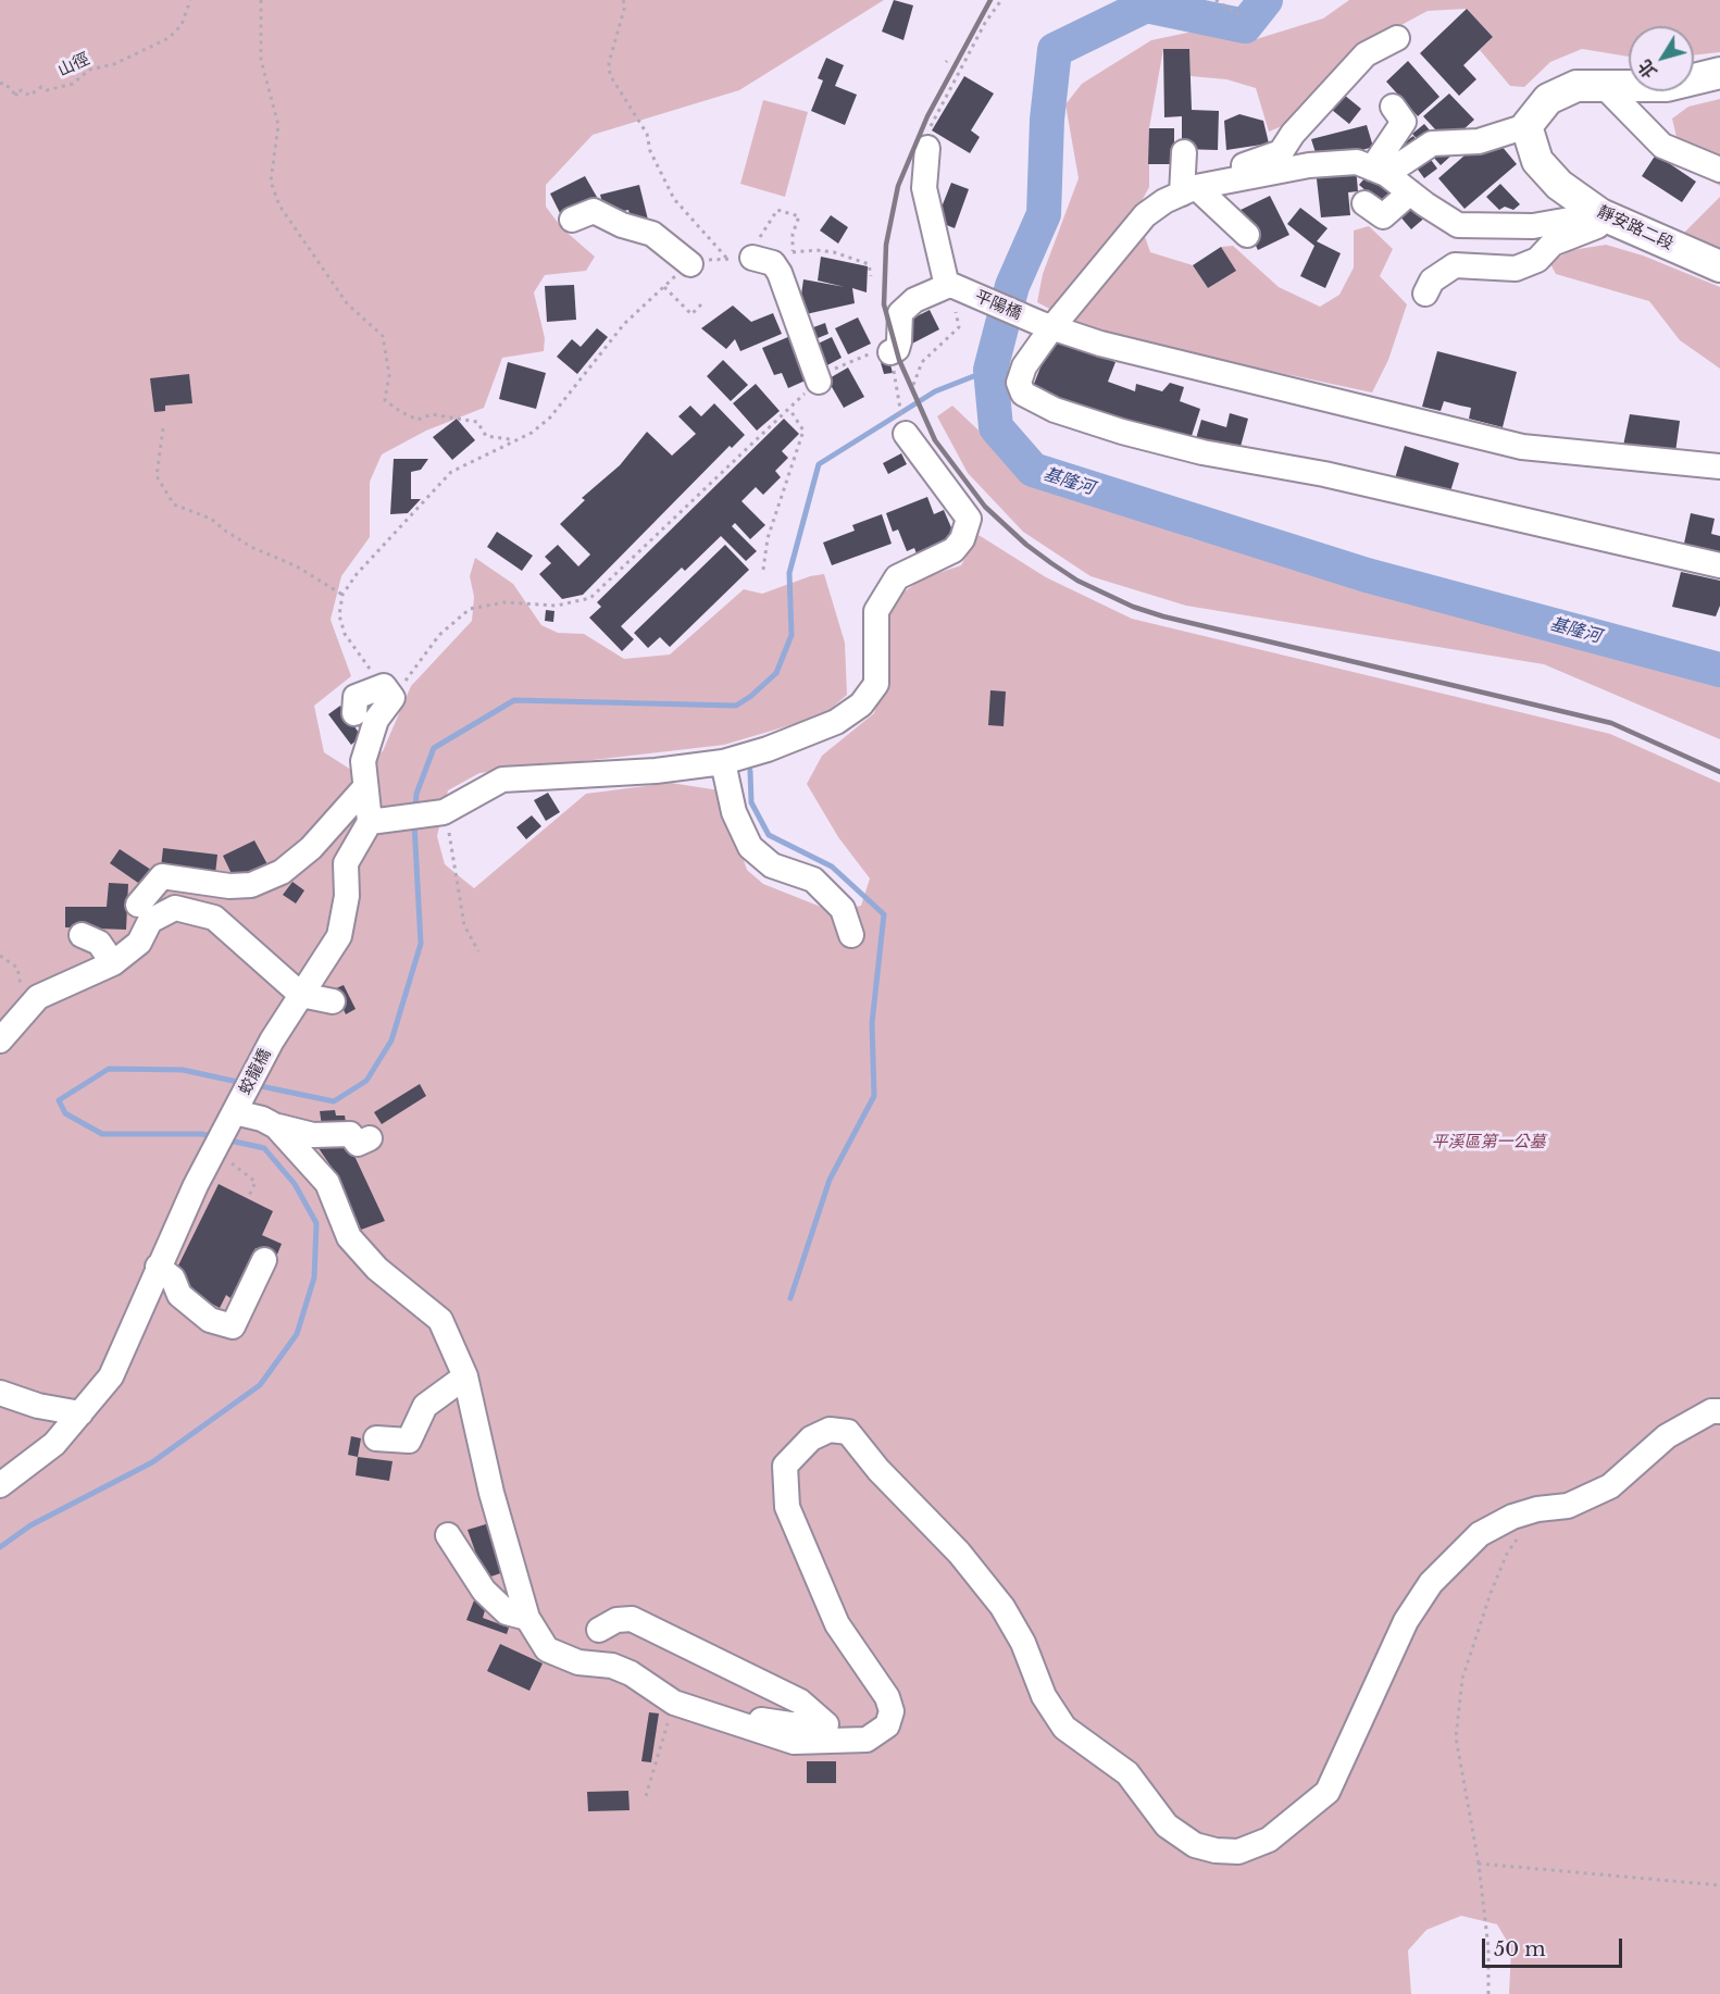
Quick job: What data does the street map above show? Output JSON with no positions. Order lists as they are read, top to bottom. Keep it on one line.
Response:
{"streets":{"main road":["靜安路二段"],"street":["平陽橋","蛟龍橋"],"path":["山徑"]},"water":["基隆河"],"parks":["平溪區第一公墓"],"scale_bar":"50 m","north":"bottom left"}
